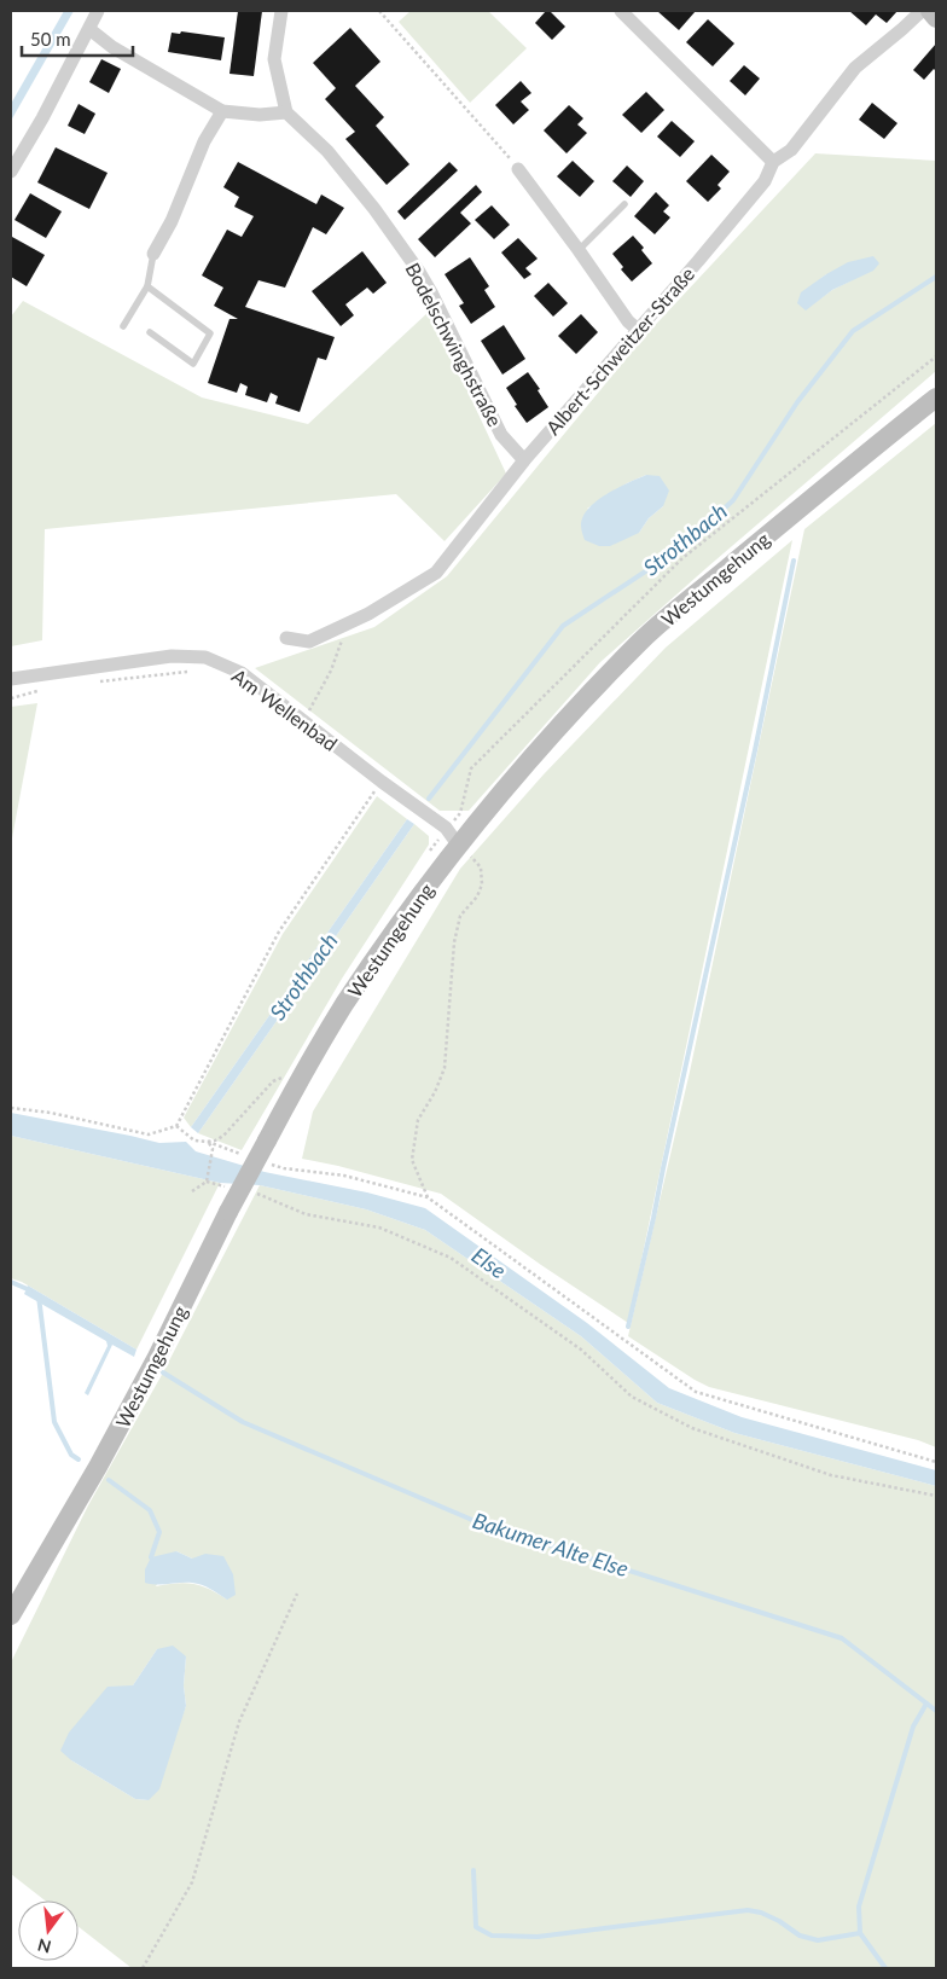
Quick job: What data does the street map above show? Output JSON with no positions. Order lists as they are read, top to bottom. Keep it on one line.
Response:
{"streets":{"main road":["Westumgehung"],"street":["Bodelschwinghstraße","Albert-Schweitzer-Straße","Am Wellenbad"]},"crossings":[["Bodelschwinghstraße","Albert-Schweitzer-Straße"],["Westumgehung","Am Wellenbad"]],"water":["Strothbach","Else","Bakumer Alte Else"],"scale_bar":"50 m","north":"bottom"}
